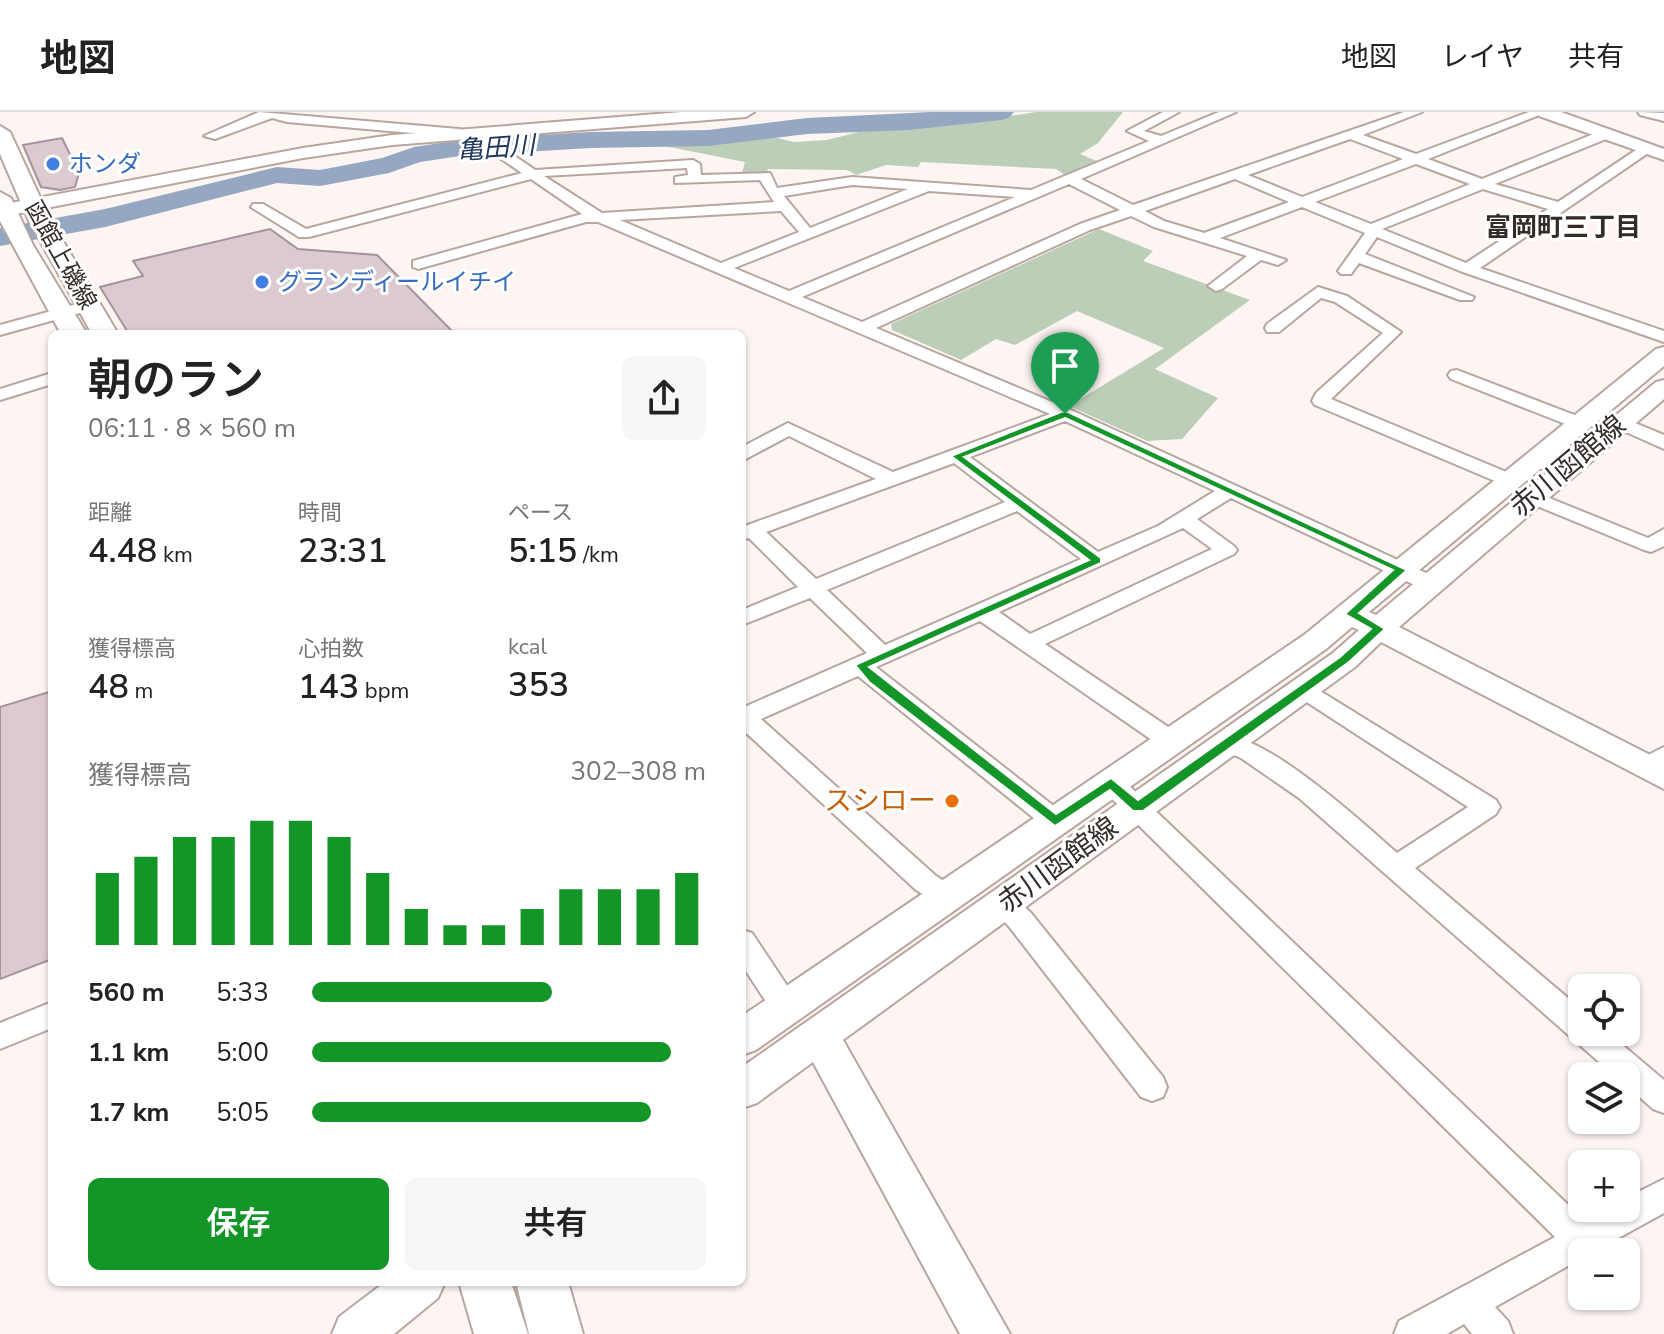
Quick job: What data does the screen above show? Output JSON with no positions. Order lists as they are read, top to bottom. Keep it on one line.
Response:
{"streets":{"main road":["函館上磯線","赤川函館線"]},"districts":["富岡町三丁目"],"water":["亀田川"],"places":["ホンダ","グランディールイチイ","スシロー"],"page":{"header":"地図","nav":["地図","レイヤ","共有"],"heading":["朝のラン","06:11 · 8 × 560 m"],"stats":[["距離","4.48 km"],["時間","23:31"],["ペース","5:15 /km"],["獲得標高","48 m"],["心拍数","143 bpm"],["kcal","353"]],"chart":["獲得標高","302–308 m"],"list":[{"name":"560 m","note":"5:33"},{"name":"1.1 km","note":"5:00"},{"name":"1.7 km","note":"5:05"}],"map_buttons":["+","−"],"buttons":["保存","共有"]}}
